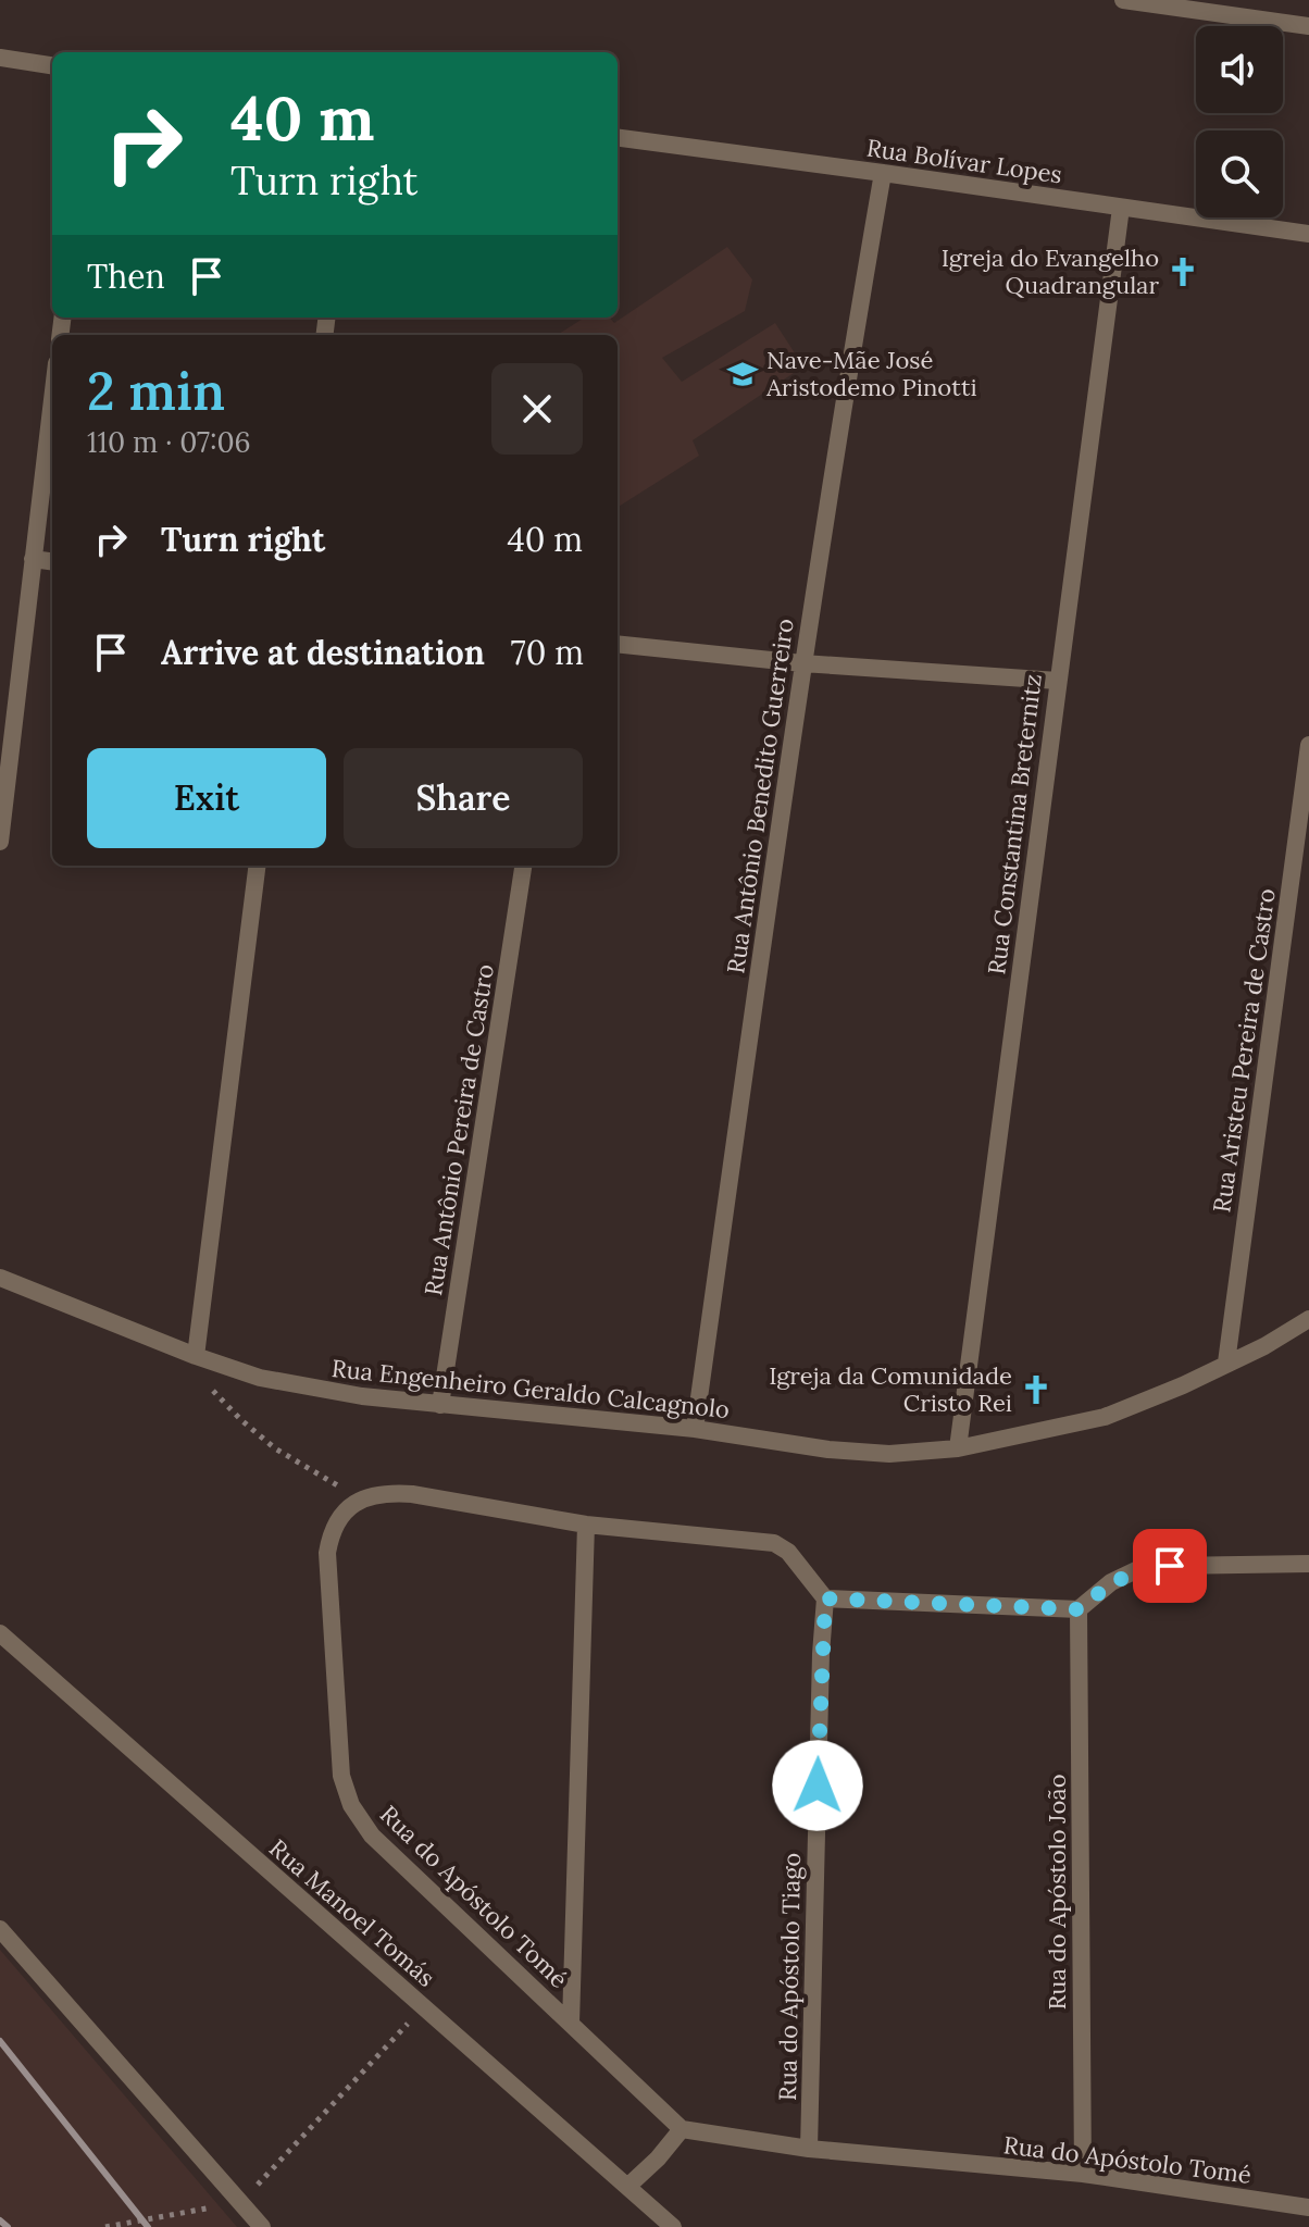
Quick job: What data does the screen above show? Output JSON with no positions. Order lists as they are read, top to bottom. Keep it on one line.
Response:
{"streets":{"street":["Rua Bolívar Lopes","Rua Antônio Benedito Guerreiro","Rua Constantina Breternitz","Rua Aristeu Pereira de Castro","Rua Antônio Pereira de Castro","Rua Engenheiro Geraldo Calcagnolo","Rua do Apóstolo João","Rua do Apóstolo Tomé","Rua Manoel Tomás","Rua do Apóstolo Tiago"]},"crossings":[["Rua Bolívar Lopes","Rua Antônio Benedito Guerreiro"],["Rua Bolívar Lopes","Rua Constantina Breternitz"],["Rua Antônio Benedito Guerreiro","Rua Engenheiro Geraldo Calcagnolo"],["Rua Constantina Breternitz","Rua Engenheiro Geraldo Calcagnolo"],["Rua Aristeu Pereira de Castro","Rua Engenheiro Geraldo Calcagnolo"],["Rua Antônio Pereira de Castro","Rua Engenheiro Geraldo Calcagnolo"],["Rua do Apóstolo João","Rua do Apóstolo Tomé"],["Rua do Apóstolo Tomé","Rua do Apóstolo Tiago"]],"places":{"church":["Igreja do Evangelho Quadrangular","Igreja da Comunidade Cristo Rei"],"school or university":["Nave-Mãe José Aristodemo Pinotti"]},"page":{"turn":["40 m","Turn right"],"then":"Then","heading":["2 min","110 m · 07:06"],"list":[{"name":"Turn right","value":"40 m"},{"name":"Arrive at destination","value":"70 m"}],"buttons":["Exit","Share"]}}
